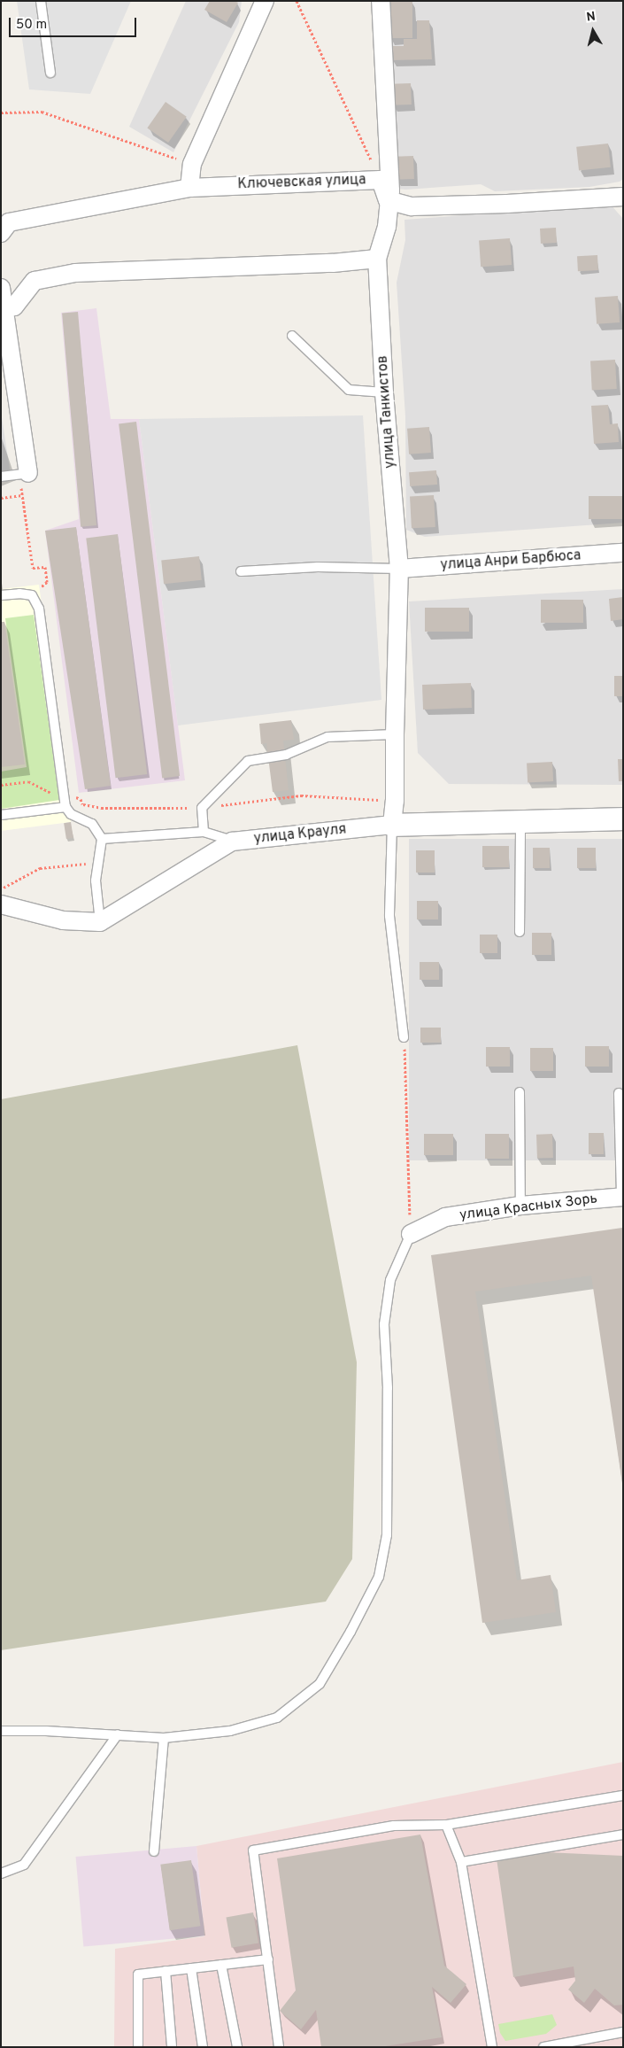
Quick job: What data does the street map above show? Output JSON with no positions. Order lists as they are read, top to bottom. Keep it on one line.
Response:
{"streets":{"street":["Ключевская улица","улица Танкистов","улица Анри Барбюса","улица Крауля","улица Красных Зорь"]},"crossings":[["Ключевская улица","улица Танкистов"],["улица Танкистов","улица Анри Барбюса"],["улица Танкистов","улица Крауля"]],"scale_bar":"50 m","north":"top"}
